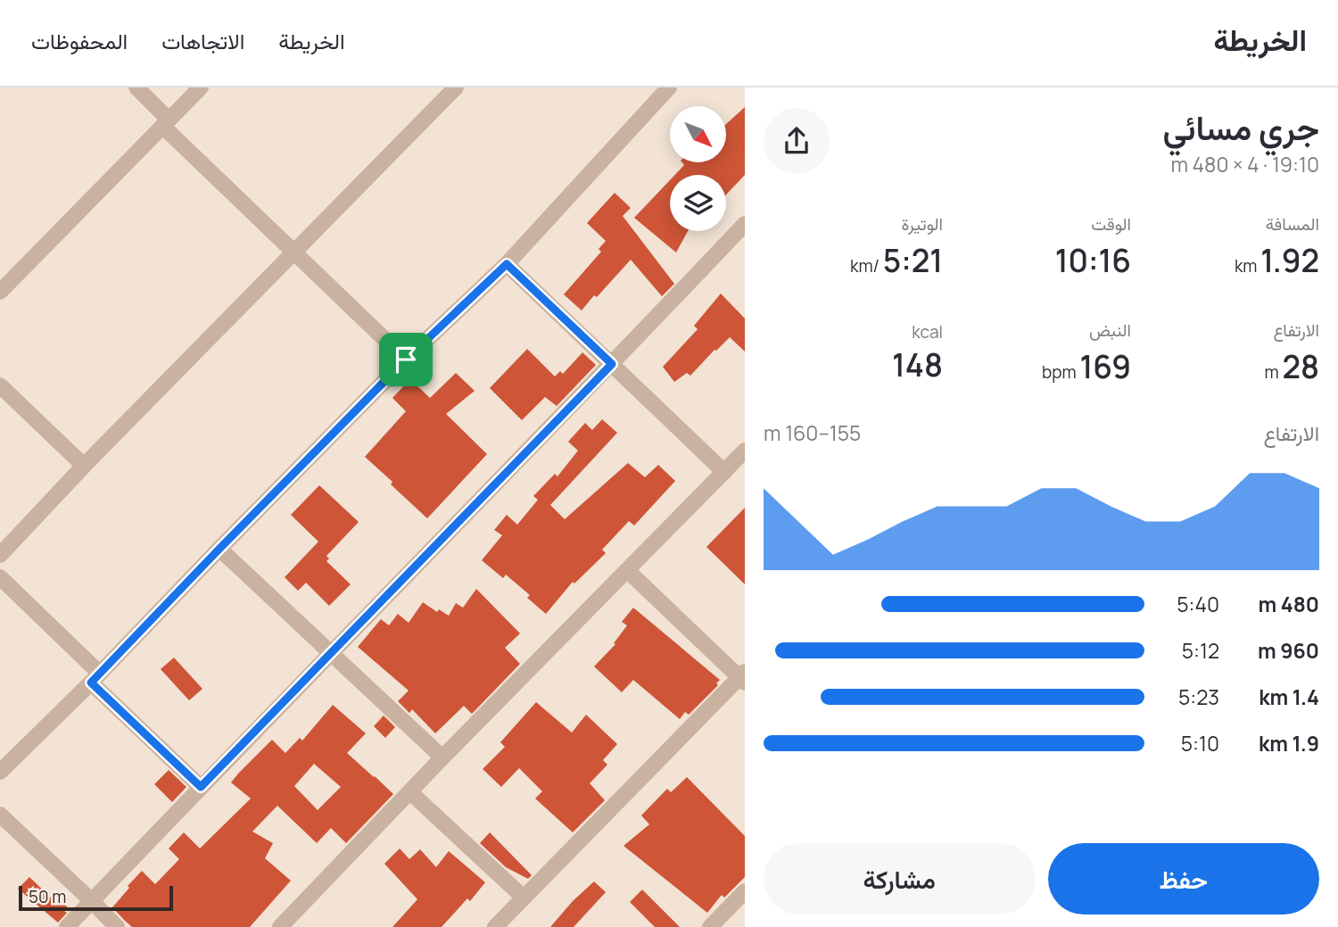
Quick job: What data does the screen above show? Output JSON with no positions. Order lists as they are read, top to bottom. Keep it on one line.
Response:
{"scale_bar":"50 m","north":"bottom right","page":{"header":"الخريطة","nav":["الخريطة","الاتجاهات","المحفوظات"],"heading":["جري مسائي","19:10 · 4 × 480 m"],"stats":[["المسافة","1.92 km"],["الوقت","10:16"],["الوتيرة","5:21 /km"],["الارتفاع","28 m"],["النبض","169 bpm"],["kcal","148"]],"chart":["الارتفاع","155–160 m"],"list":[{"name":"480 m","note":"5:40"},{"name":"960 m","note":"5:12"},{"name":"1.4 km","note":"5:23"},{"name":"1.9 km","note":"5:10"}],"buttons":["حفظ","مشاركة"],"scale":"50 m"}}
